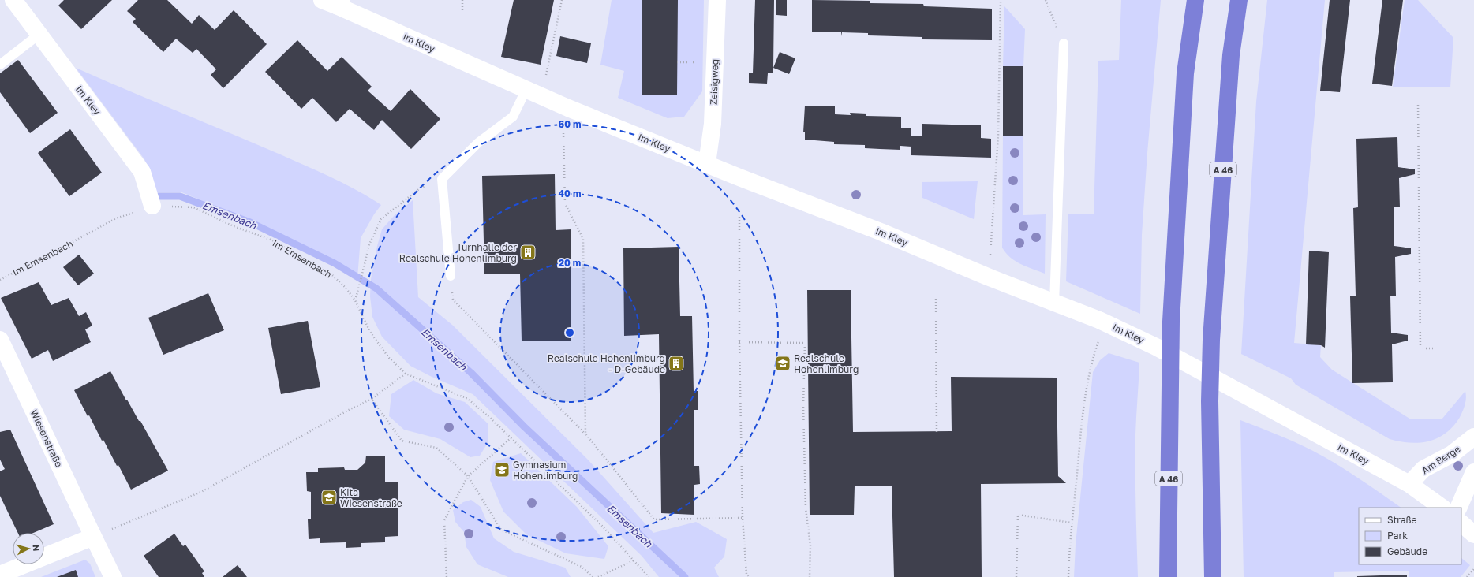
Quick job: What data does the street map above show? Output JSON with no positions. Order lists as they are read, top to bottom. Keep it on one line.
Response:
{"streets":{"highway":["A 46"],"street":["Im Kley","Zeisigweg","Wiesenstraße","Am Berge"],"path":["Im Emsenbach"]},"crossings":[["Im Kley","Zeisigweg"],["Im Kley","Im Emsenbach"],["Im Kley","Am Berge"]],"water":["Emsenbach"],"places":{"building":["Turnhalle der Realschule Hohenlimburg","Realschule Hohenlimburg - D-Gebäude"],"school or university":["Realschule Hohenlimburg","Gymnasium Hohenlimburg","Kita Wiesenstraße"]},"legend":["Straße","Park","Gebäude"],"north":"right","rings":["60 m","40 m","20 m"]}
